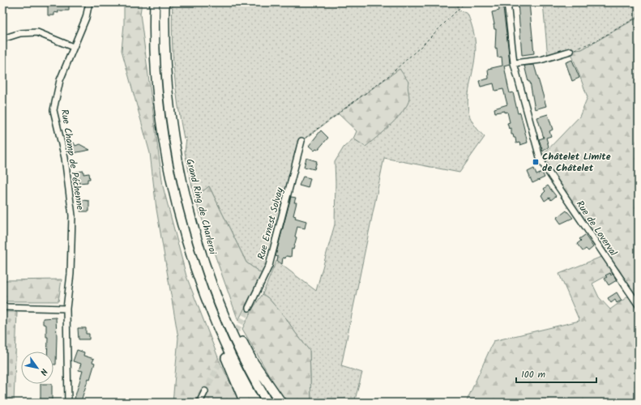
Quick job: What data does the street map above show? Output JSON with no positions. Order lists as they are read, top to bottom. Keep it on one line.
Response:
{"streets":{"highway":["Grand Ring de Charleroi"],"street":["Rue Champ de Péchenne","Rue Ernest Solvay","Rue de Loverval"]},"places":{"transit":["Châtelet Limite de Châtelet"]},"scale_bar":"100 m","north":"bottom right"}
